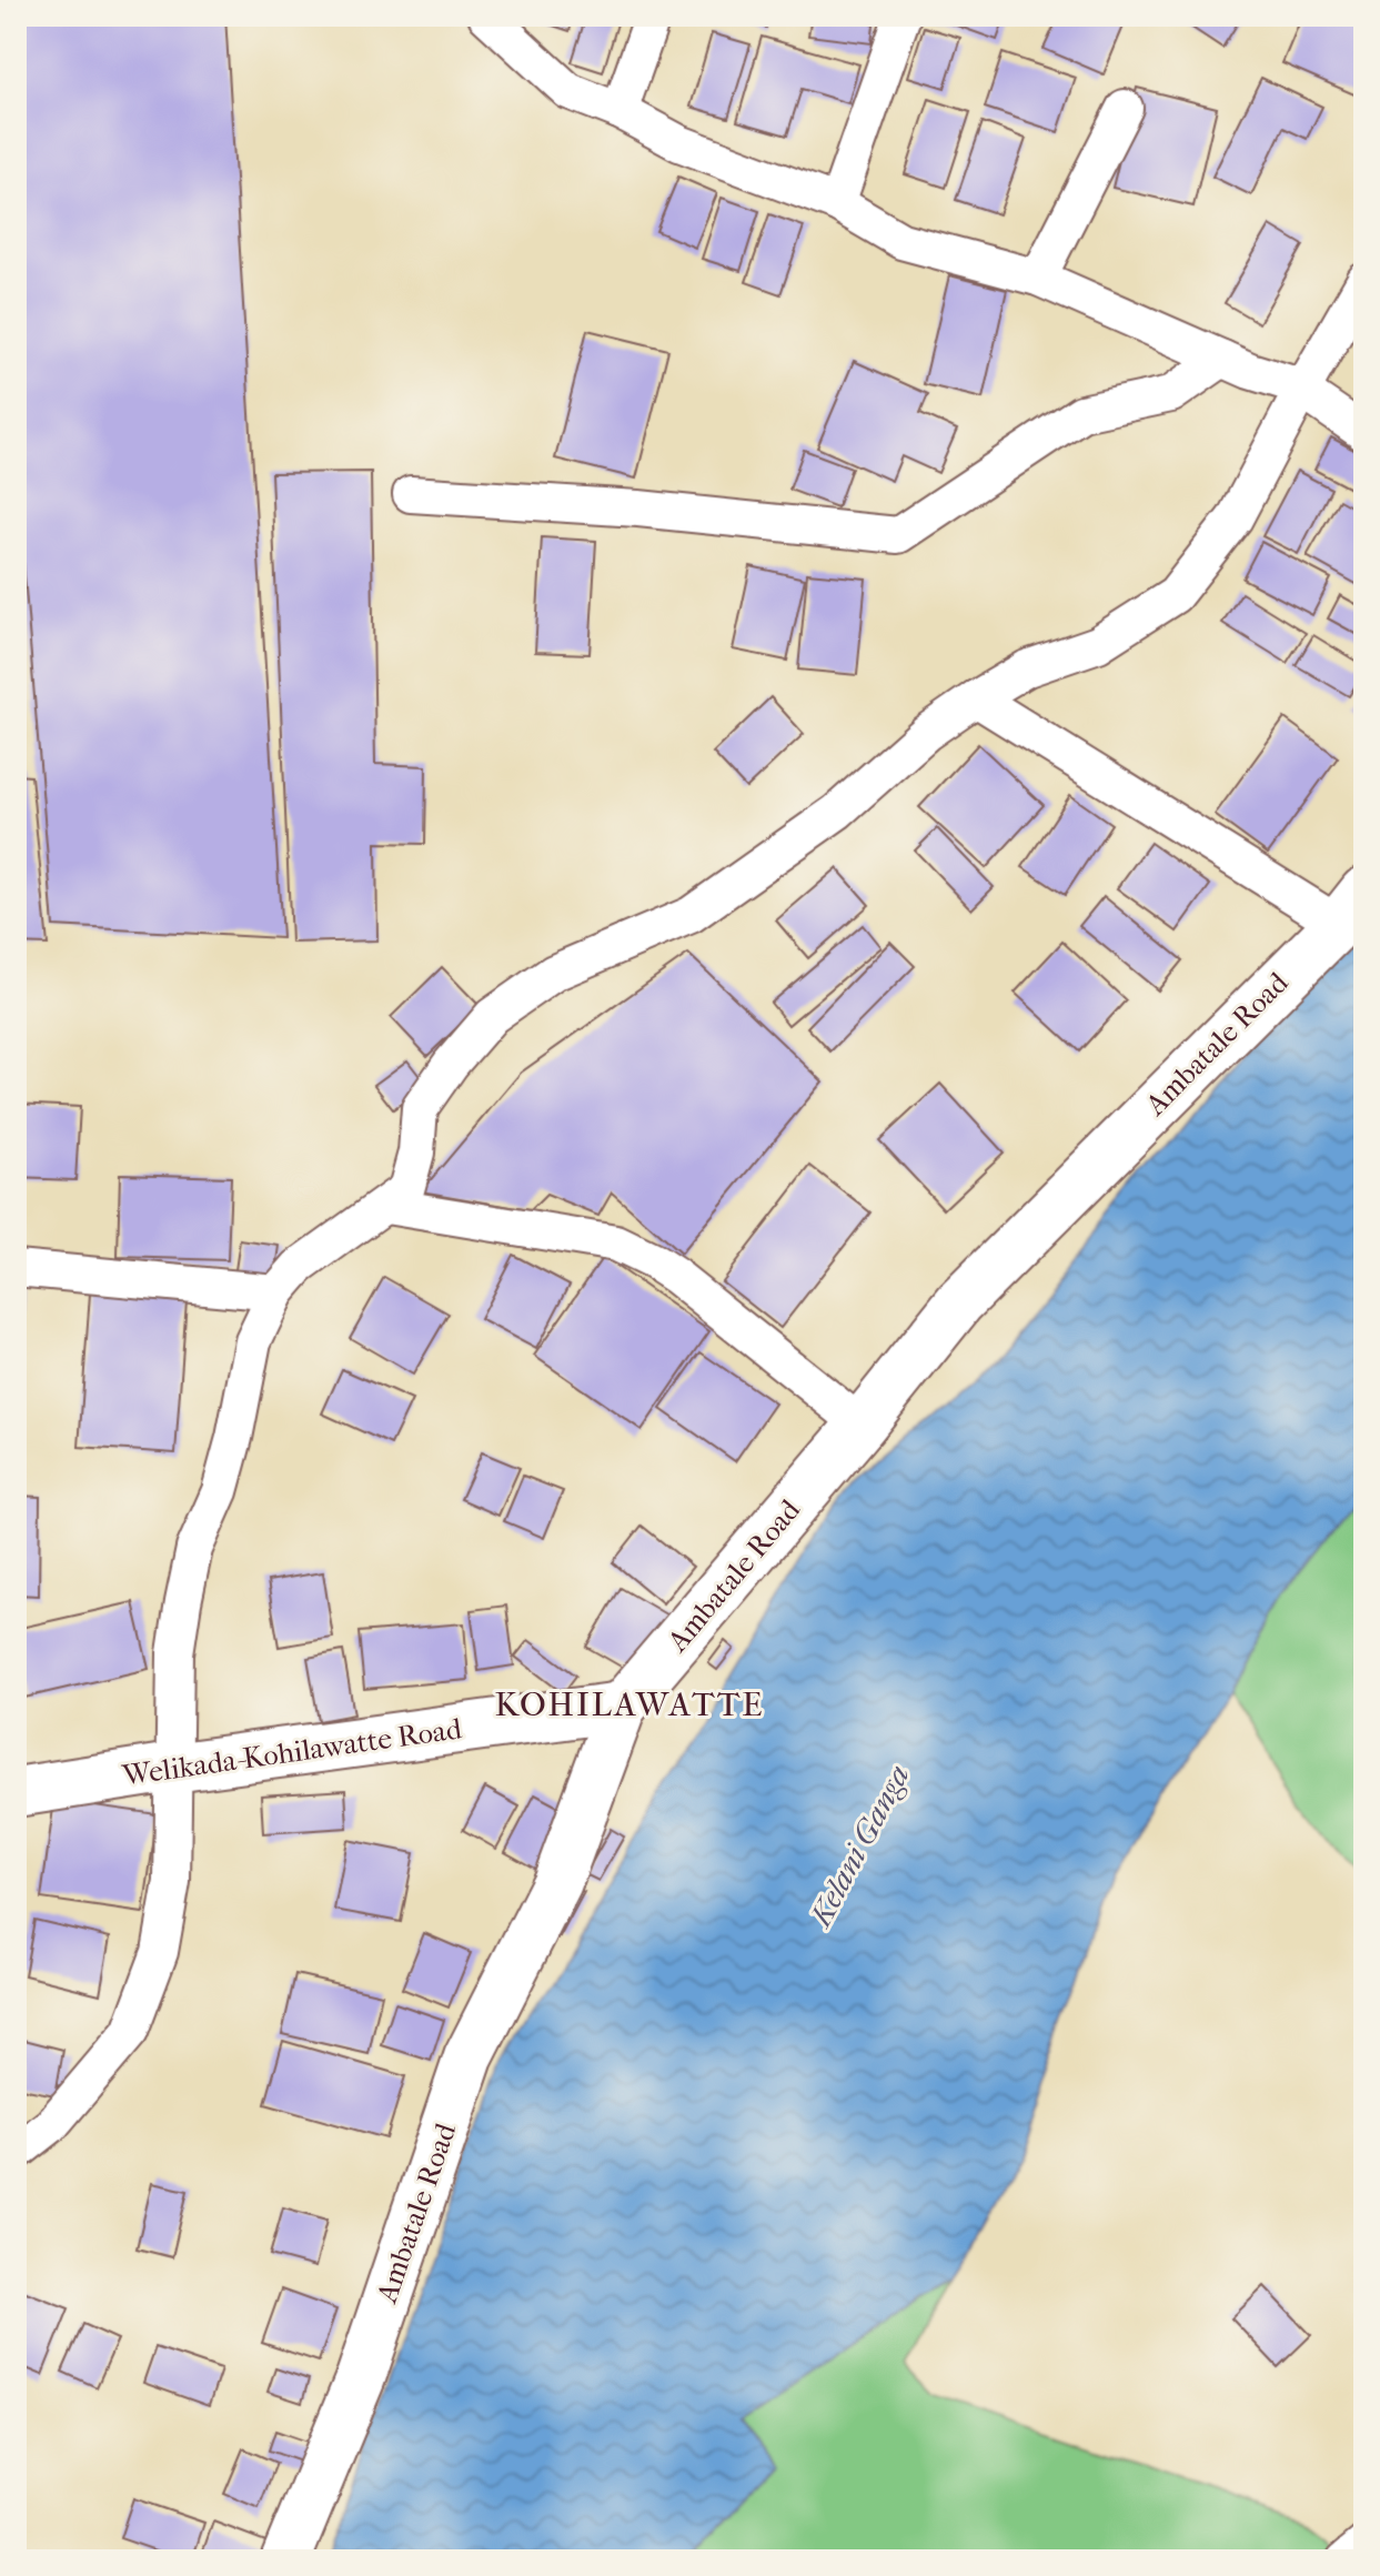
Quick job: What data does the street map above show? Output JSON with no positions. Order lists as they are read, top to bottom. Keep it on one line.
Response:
{"streets":{"main road":["Ambatale Road","Welikada-Kohilawatte Road"]},"crossings":[["Ambatale Road","Welikada-Kohilawatte Road"]],"districts":["KOHILAWATTE"],"water":["Kelani Ganga"]}
